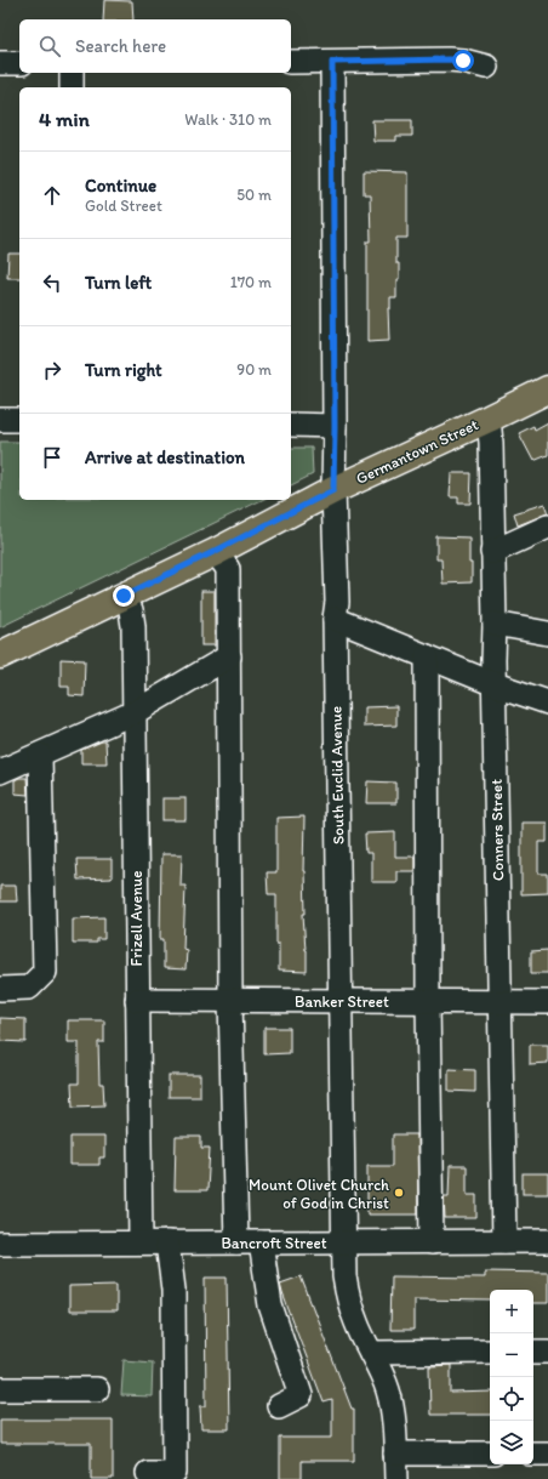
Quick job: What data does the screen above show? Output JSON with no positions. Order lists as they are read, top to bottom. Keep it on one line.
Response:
{"streets":{"main road":["Germantown Street"],"street":["South Euclid Avenue","Conners Street","Frizell Avenue","Banker Street","Bancroft Street"]},"crossings":[["Germantown Street","South Euclid Avenue"],["Germantown Street","Conners Street"],["Germantown Street","Frizell Avenue"],["South Euclid Avenue","Banker Street"],["South Euclid Avenue","Bancroft Street"],["Conners Street","Banker Street"],["Conners Street","Bancroft Street"],["Frizell Avenue","Banker Street"],["Frizell Avenue","Bancroft Street"]],"places":["Mount Olivet Church of God in Christ"],"page":{"search":"Search here","heading":["4 min","Walk · 310 m"],"list":[["Continue","Gold Street","50 m"],["Turn left","170 m"],["Turn right","90 m"],"Arrive at destination"],"map_buttons":["+","−"]}}
